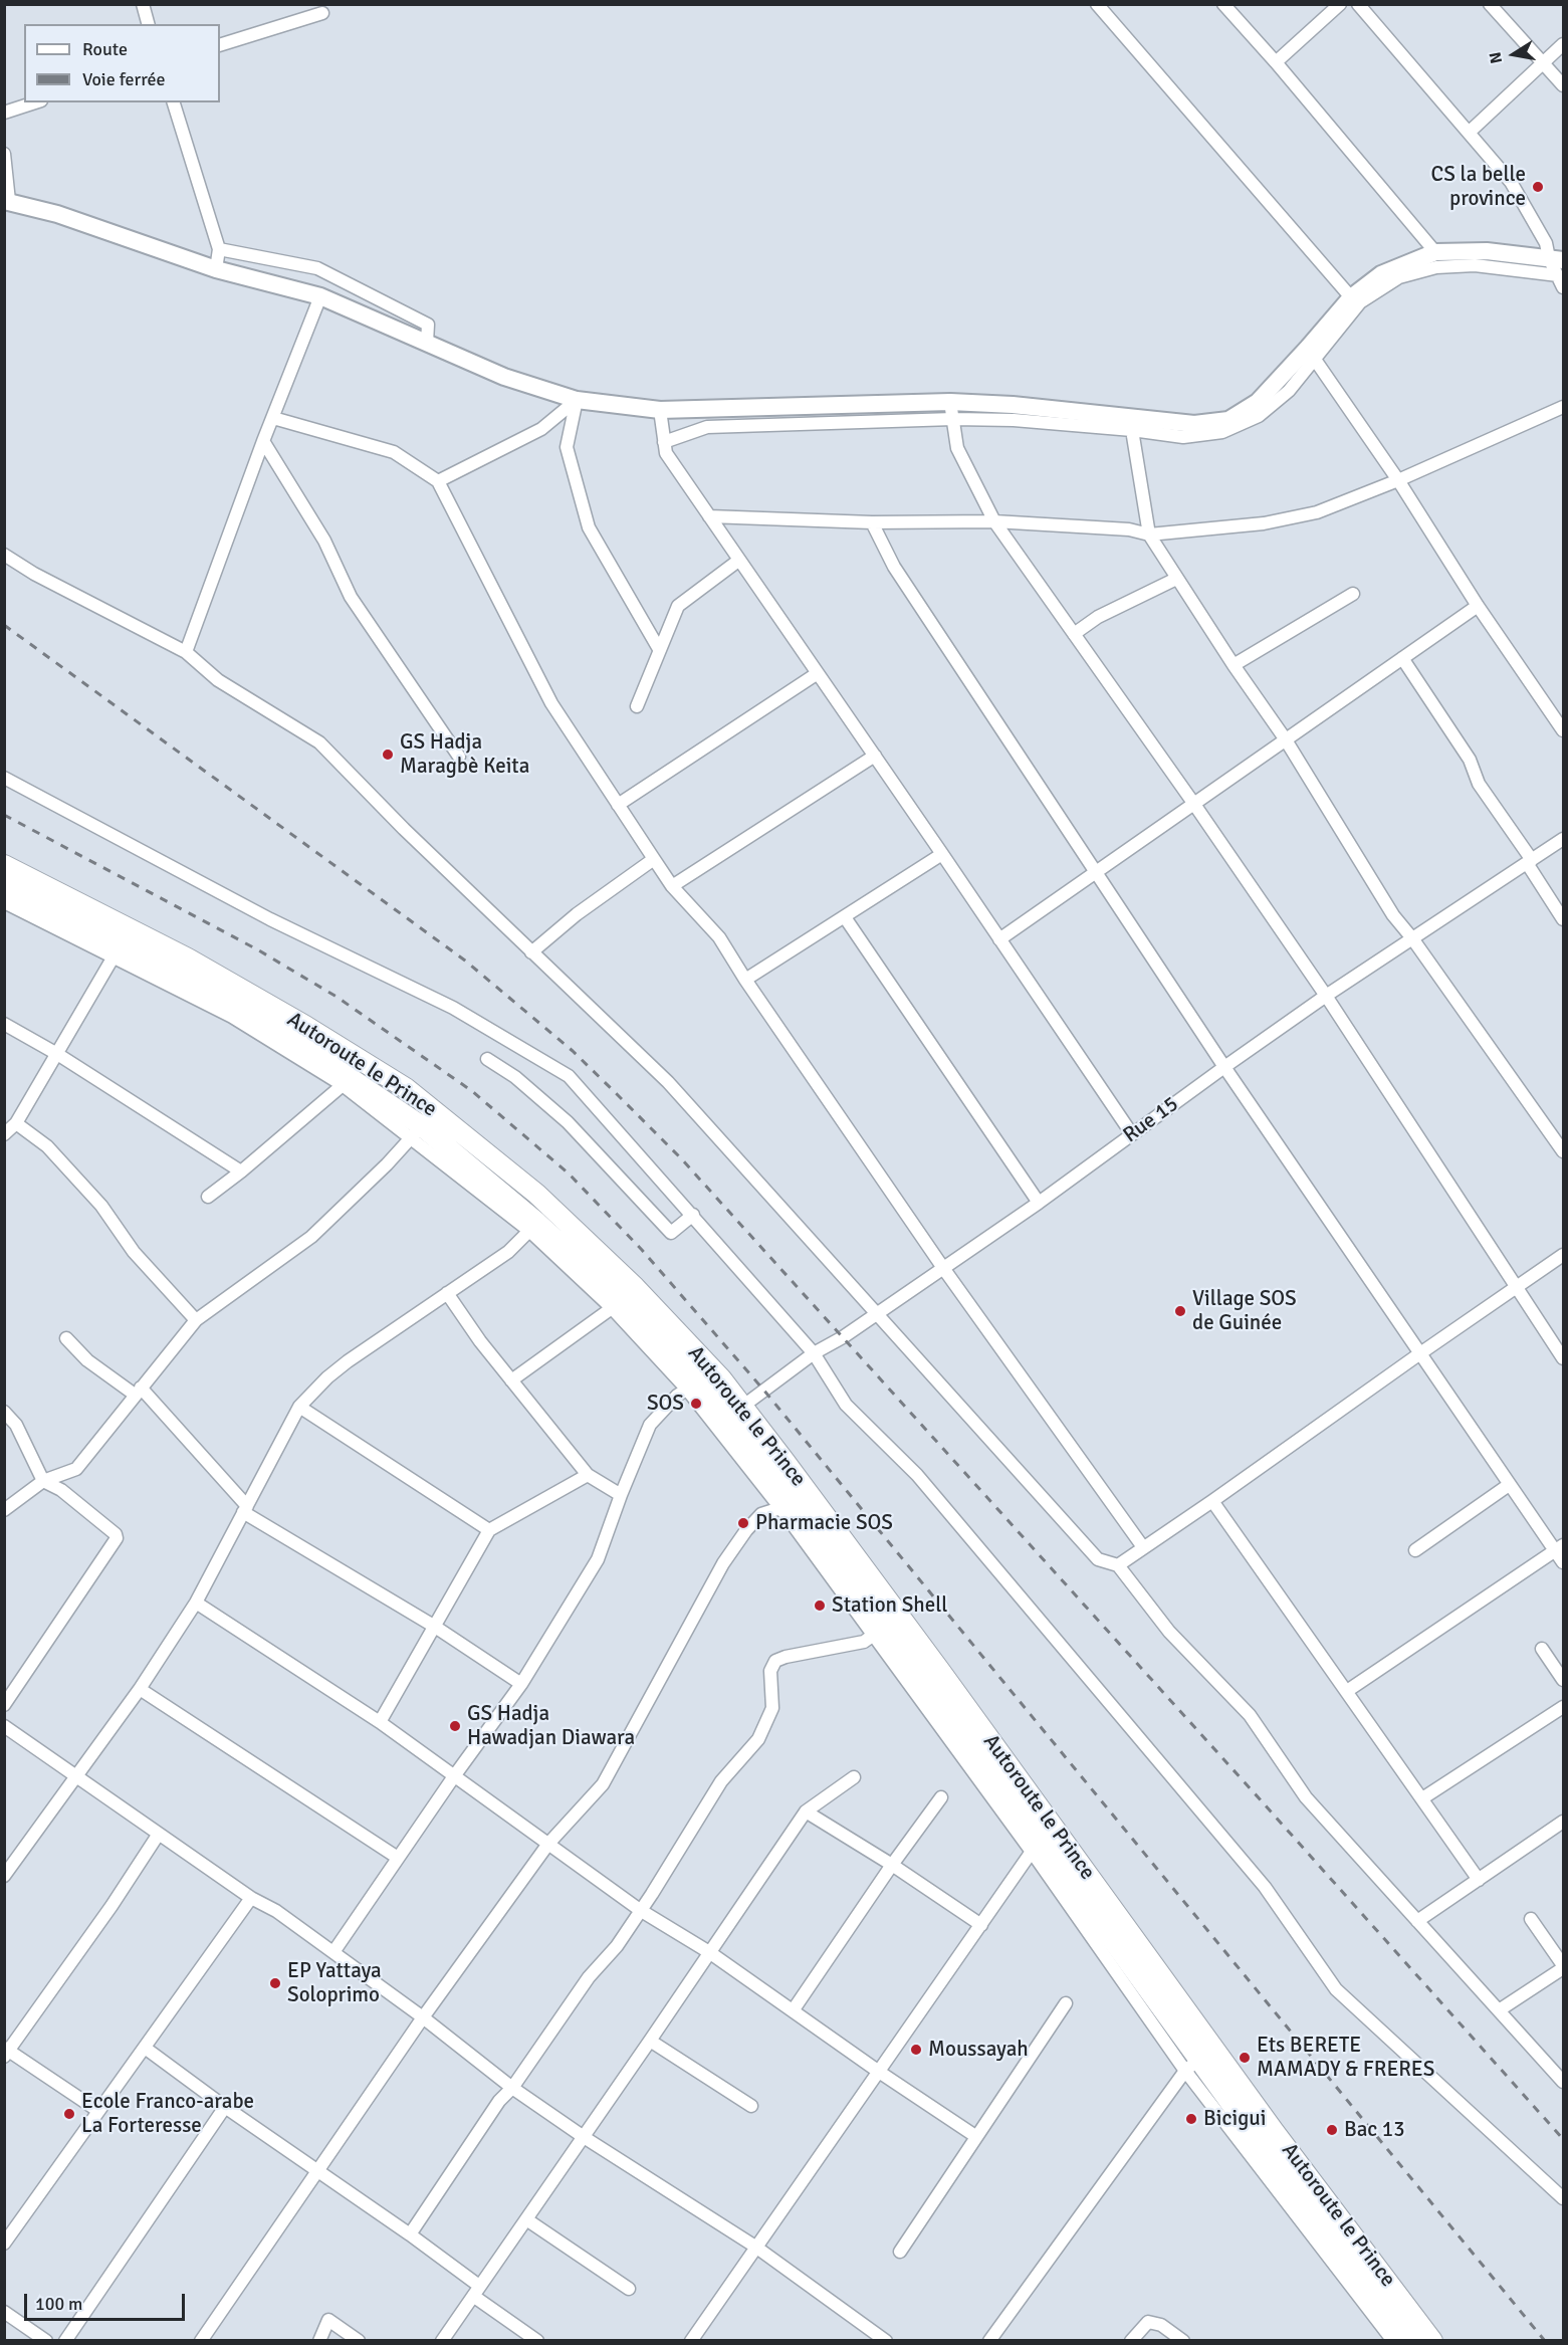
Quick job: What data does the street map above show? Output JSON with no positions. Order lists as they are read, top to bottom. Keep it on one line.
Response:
{"streets":{"main road":["Autoroute le Prince"],"street":["Rue 15"]},"crossings":[["Autoroute le Prince","Rue 15"]],"places":["CS la belle province","GS Hadja Maragbè Keita","Village SOS de Guinée","SOS","Pharmacie SOS","Station Shell","GS Hadja Hawadjan Diawara","EP Yattaya Soloprimo","Moussayah","Ets BERETE MAMADY & FRERES","Ecole Franco-arabe La Forteresse","Bicigui","Bac 13"],"legend":["Route","Voie ferrée"],"scale_bar":"100 m","north":"left"}
